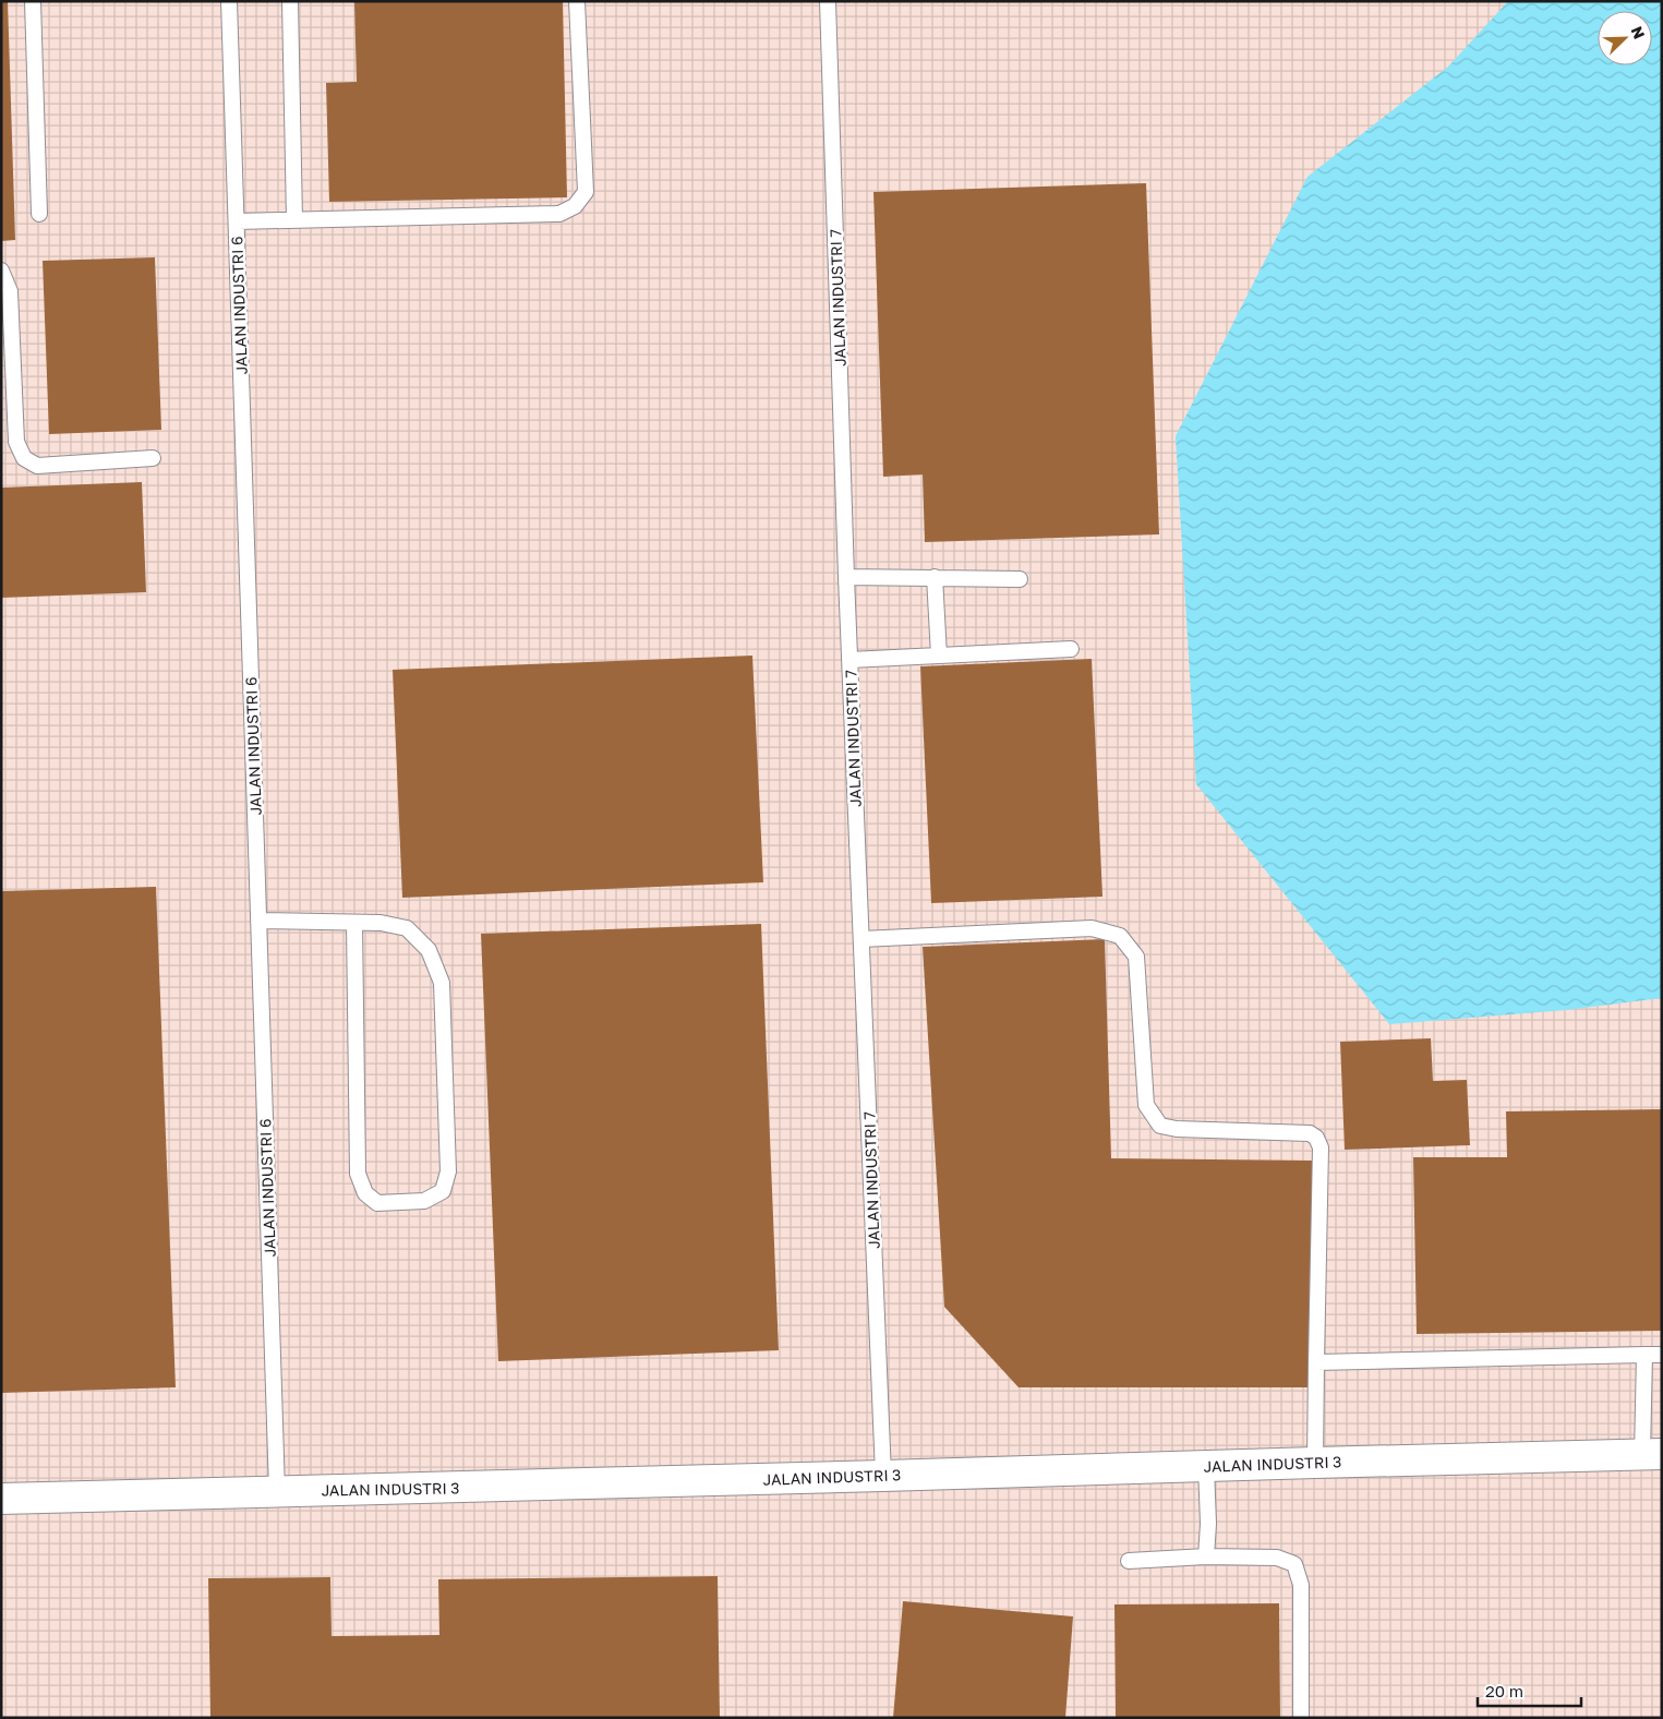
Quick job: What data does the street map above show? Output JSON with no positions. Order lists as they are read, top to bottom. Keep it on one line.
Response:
{"streets":{"street":["JALAN INDUSTRI 3"],"lane":["JALAN INDUSTRI 7","JALAN INDUSTRI 6"]},"crossings":[["JALAN INDUSTRI 7","JALAN INDUSTRI 3"],["JALAN INDUSTRI 6","JALAN INDUSTRI 3"]],"scale_bar":"20 m","north":"top right"}
